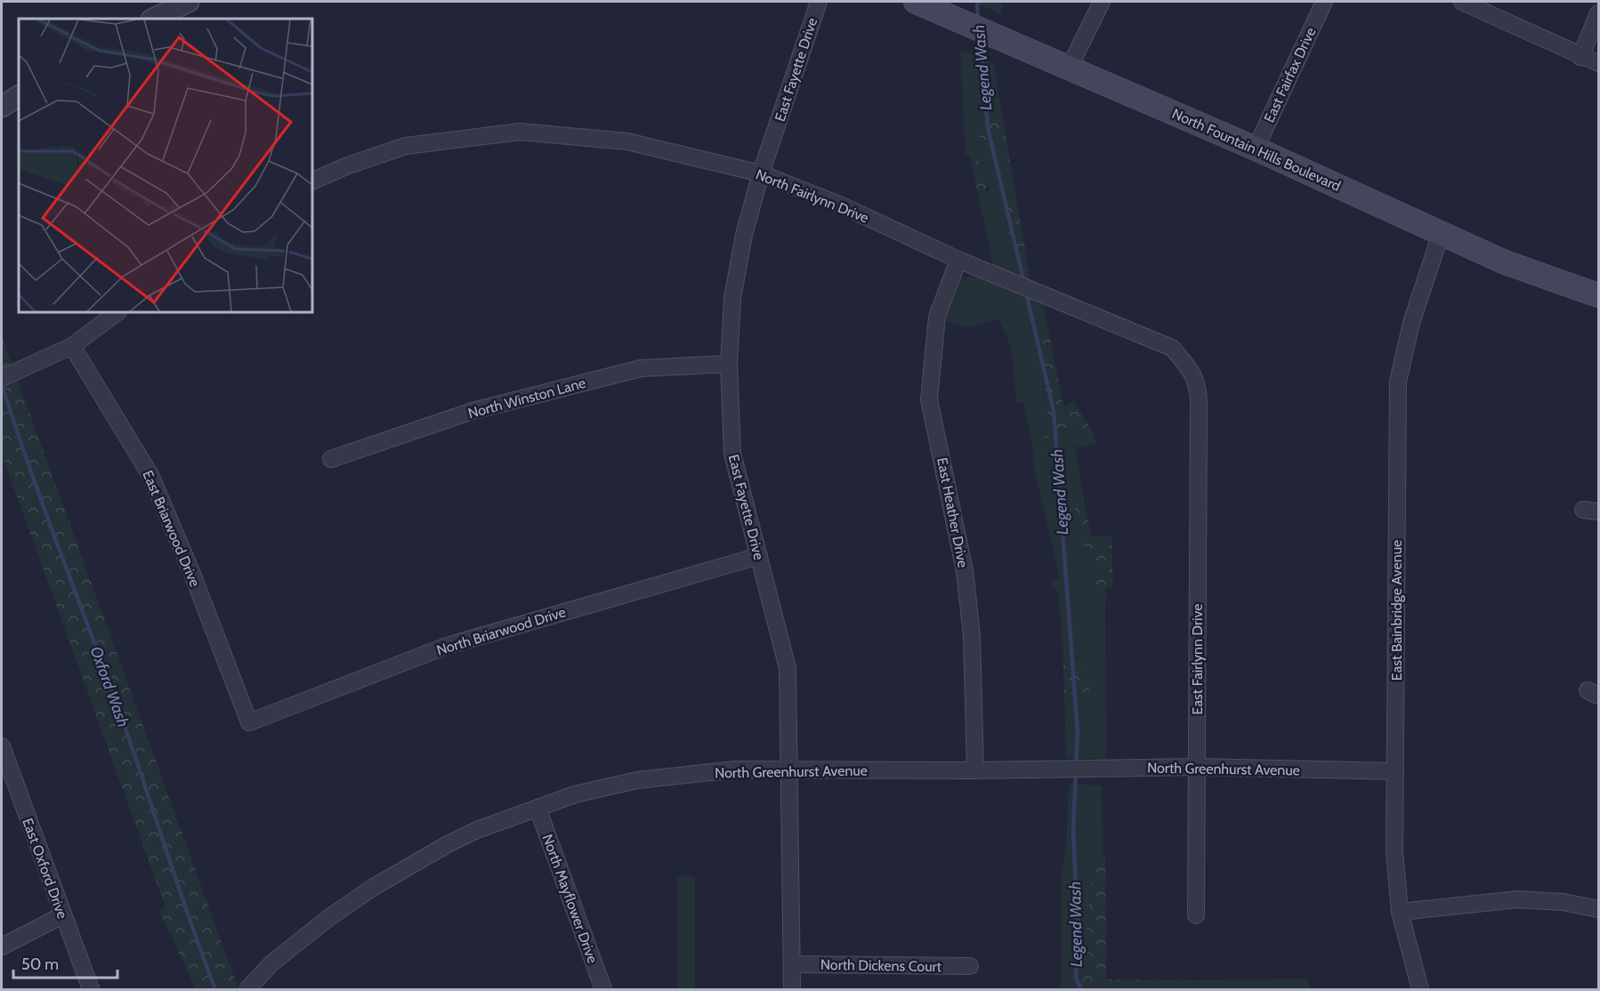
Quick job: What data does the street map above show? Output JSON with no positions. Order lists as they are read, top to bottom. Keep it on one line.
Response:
{"streets":{"main road":["North Fountain Hills Boulevard"],"street":["East Fayette Drive","East Fairfax Drive","North Fairlynn Drive","North Winston Lane","East Heather Drive","East Briarwood Drive","East Bainbridge Avenue","North Briarwood Drive","East Fairlynn Drive","North Greenhurst Avenue","East Oxford Drive","North Mayflower Drive","North Dickens Court"]},"crossings":[["East Fayette Drive","North Fairlynn Drive"],["East Fayette Drive","North Winston Lane"],["East Fayette Drive","North Briarwood Drive"],["East Fayette Drive","North Greenhurst Avenue"],["East Fayette Drive","North Dickens Court"],["East Fairfax Drive","North Fountain Hills Boulevard"],["North Fountain Hills Boulevard","East Bainbridge Avenue"],["North Fairlynn Drive","East Heather Drive"],["North Fairlynn Drive","East Fairlynn Drive"],["East Heather Drive","North Greenhurst Avenue"],["East Briarwood Drive","North Briarwood Drive"],["East Bainbridge Avenue","North Greenhurst Avenue"],["East Fairlynn Drive","North Greenhurst Avenue"],["North Greenhurst Avenue","North Mayflower Drive"]],"water":["Legend Wash","Oxford Wash"],"scale_bar":"50 m"}
